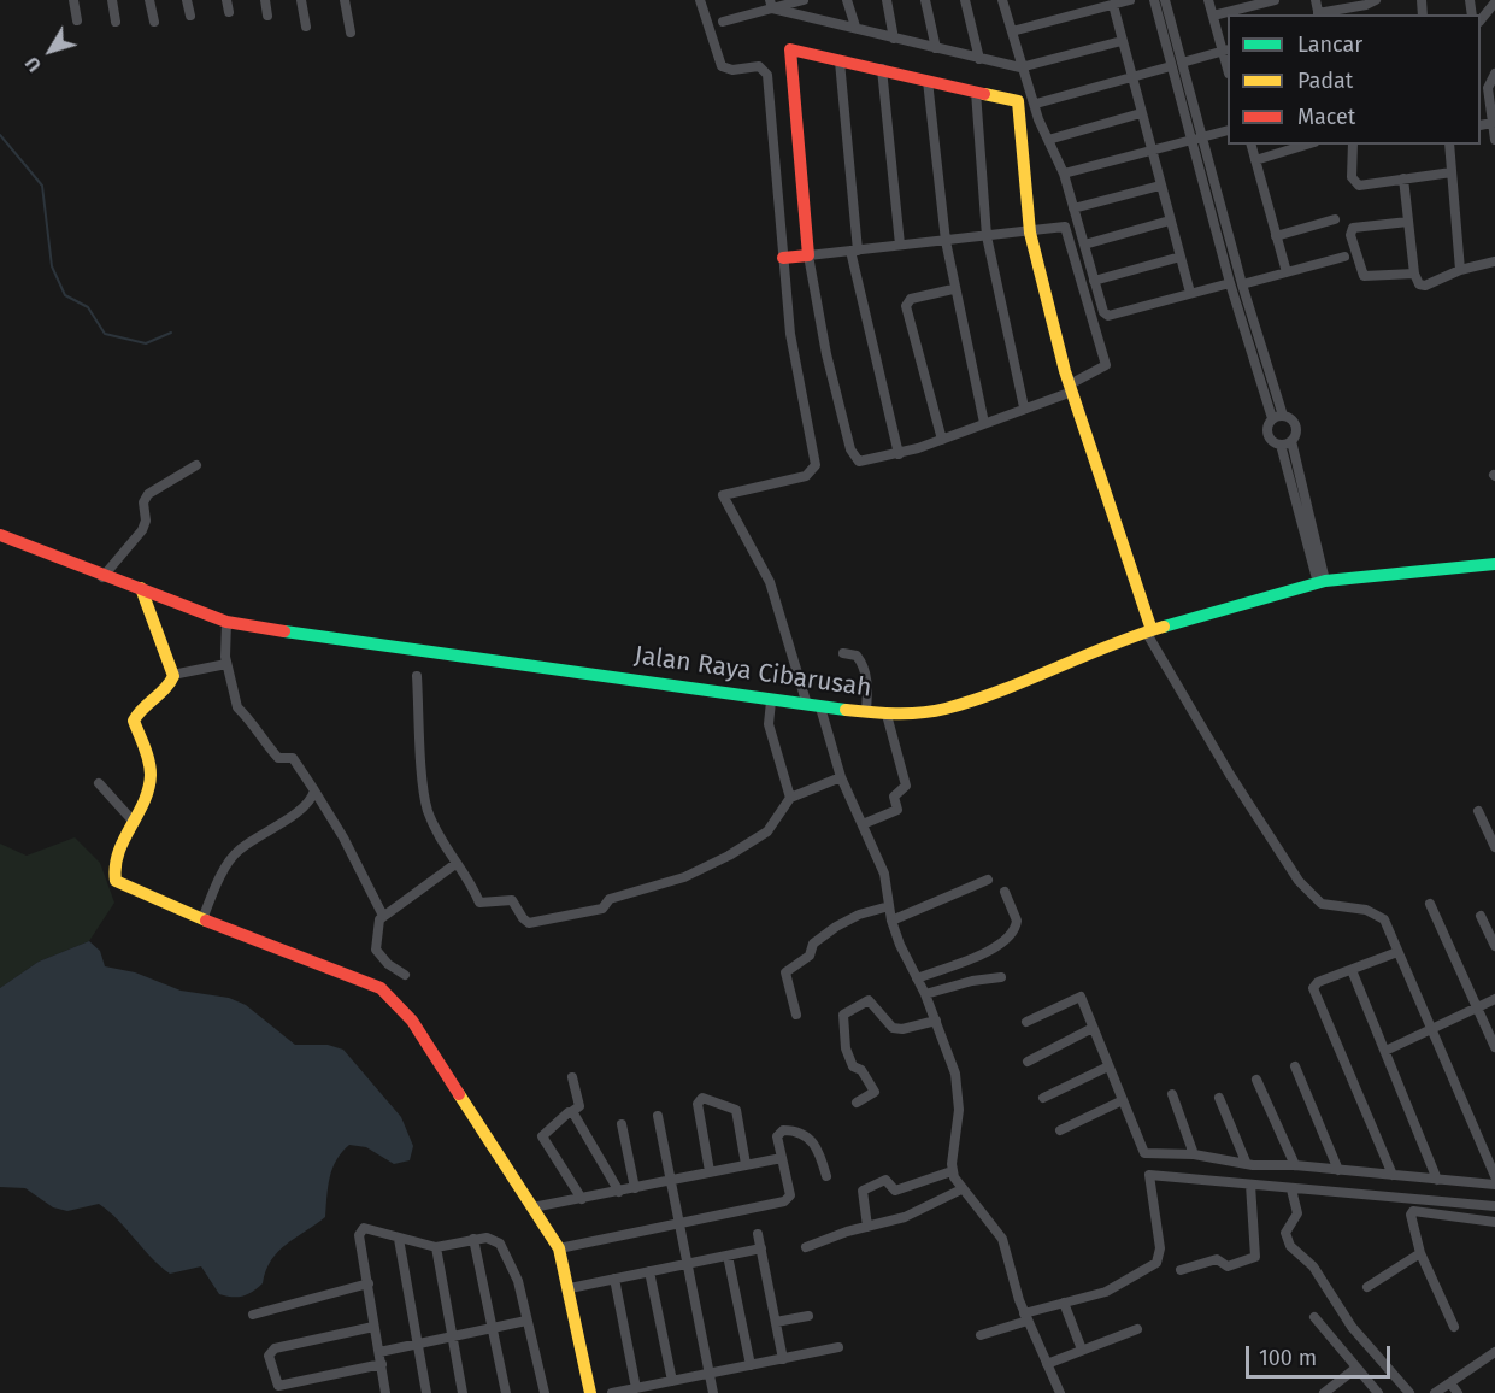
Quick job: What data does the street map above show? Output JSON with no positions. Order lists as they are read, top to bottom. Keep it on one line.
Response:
{"streets":{"street":["Jalan Raya Cibarusah"]},"legend":["Lancar","Padat","Macet"],"scale_bar":"100 m","north":"bottom left"}
